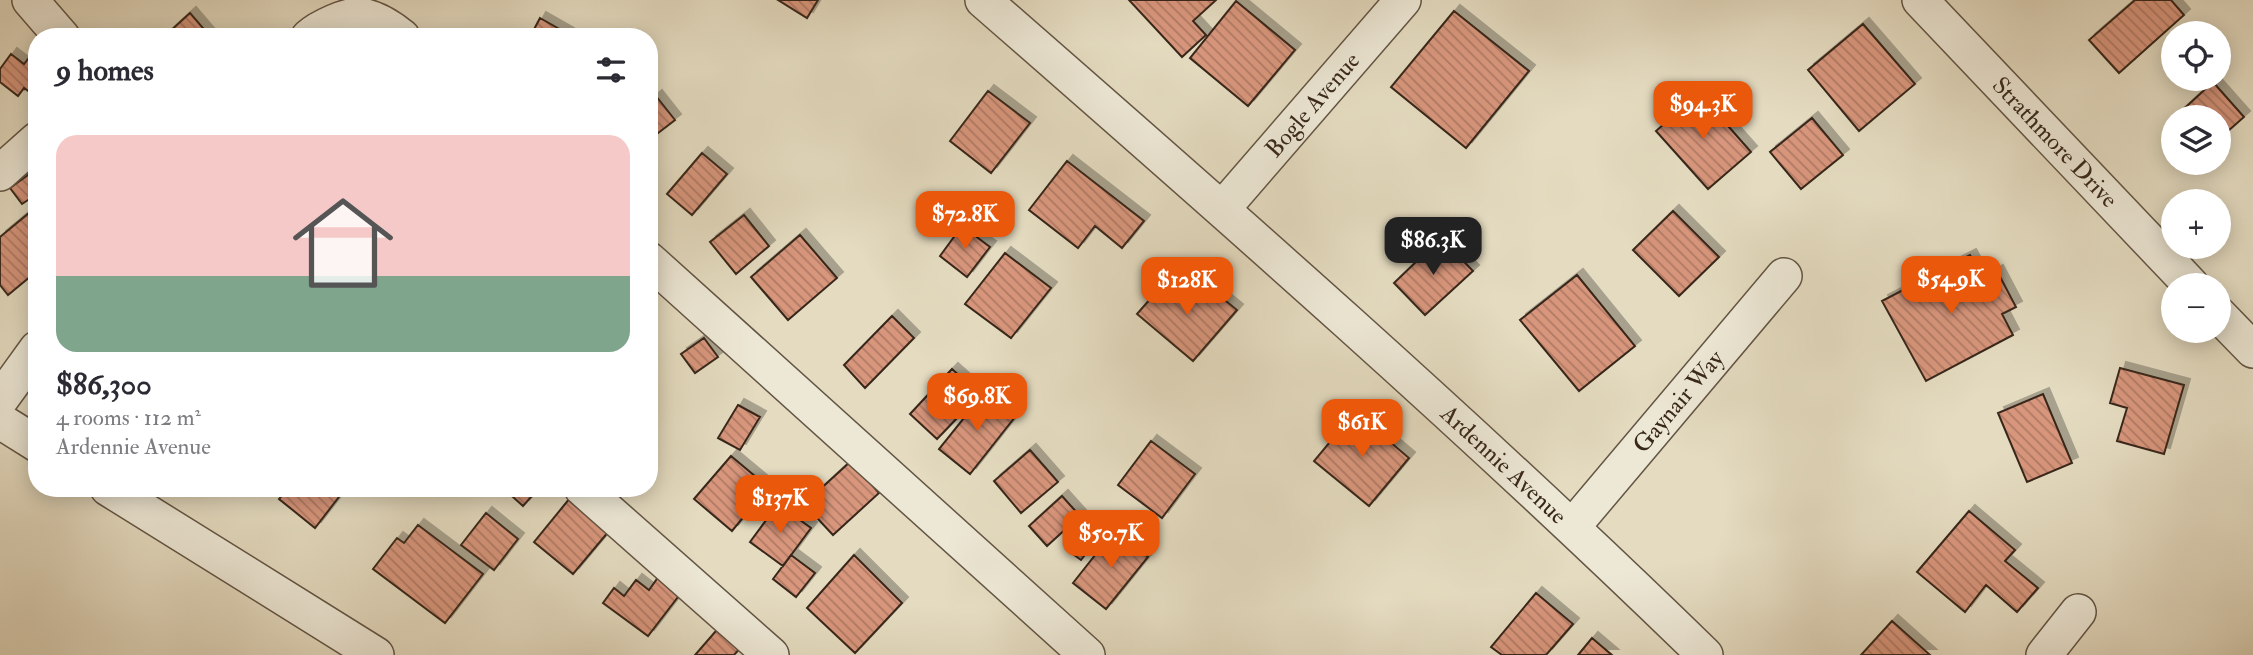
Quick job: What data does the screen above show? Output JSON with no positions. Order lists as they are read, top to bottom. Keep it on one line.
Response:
{"streets":{"street":["Bogle Avenue","Strathmore Drive","Gaynair Way","Ardennie Avenue"]},"crossings":[["Bogle Avenue","Ardennie Avenue"],["Gaynair Way","Ardennie Avenue"]],"page":{"map_buttons":["+","−"],"heading":"9 homes","price":["$94.3K","$72.8K","$86.3K","$54.9K","$128K","$69.8K","$61K","$137K","$50.7K"],"list":[{"name":"$86,300","note":"4 rooms · 112 m² · Ardennie Avenue"}]}}
